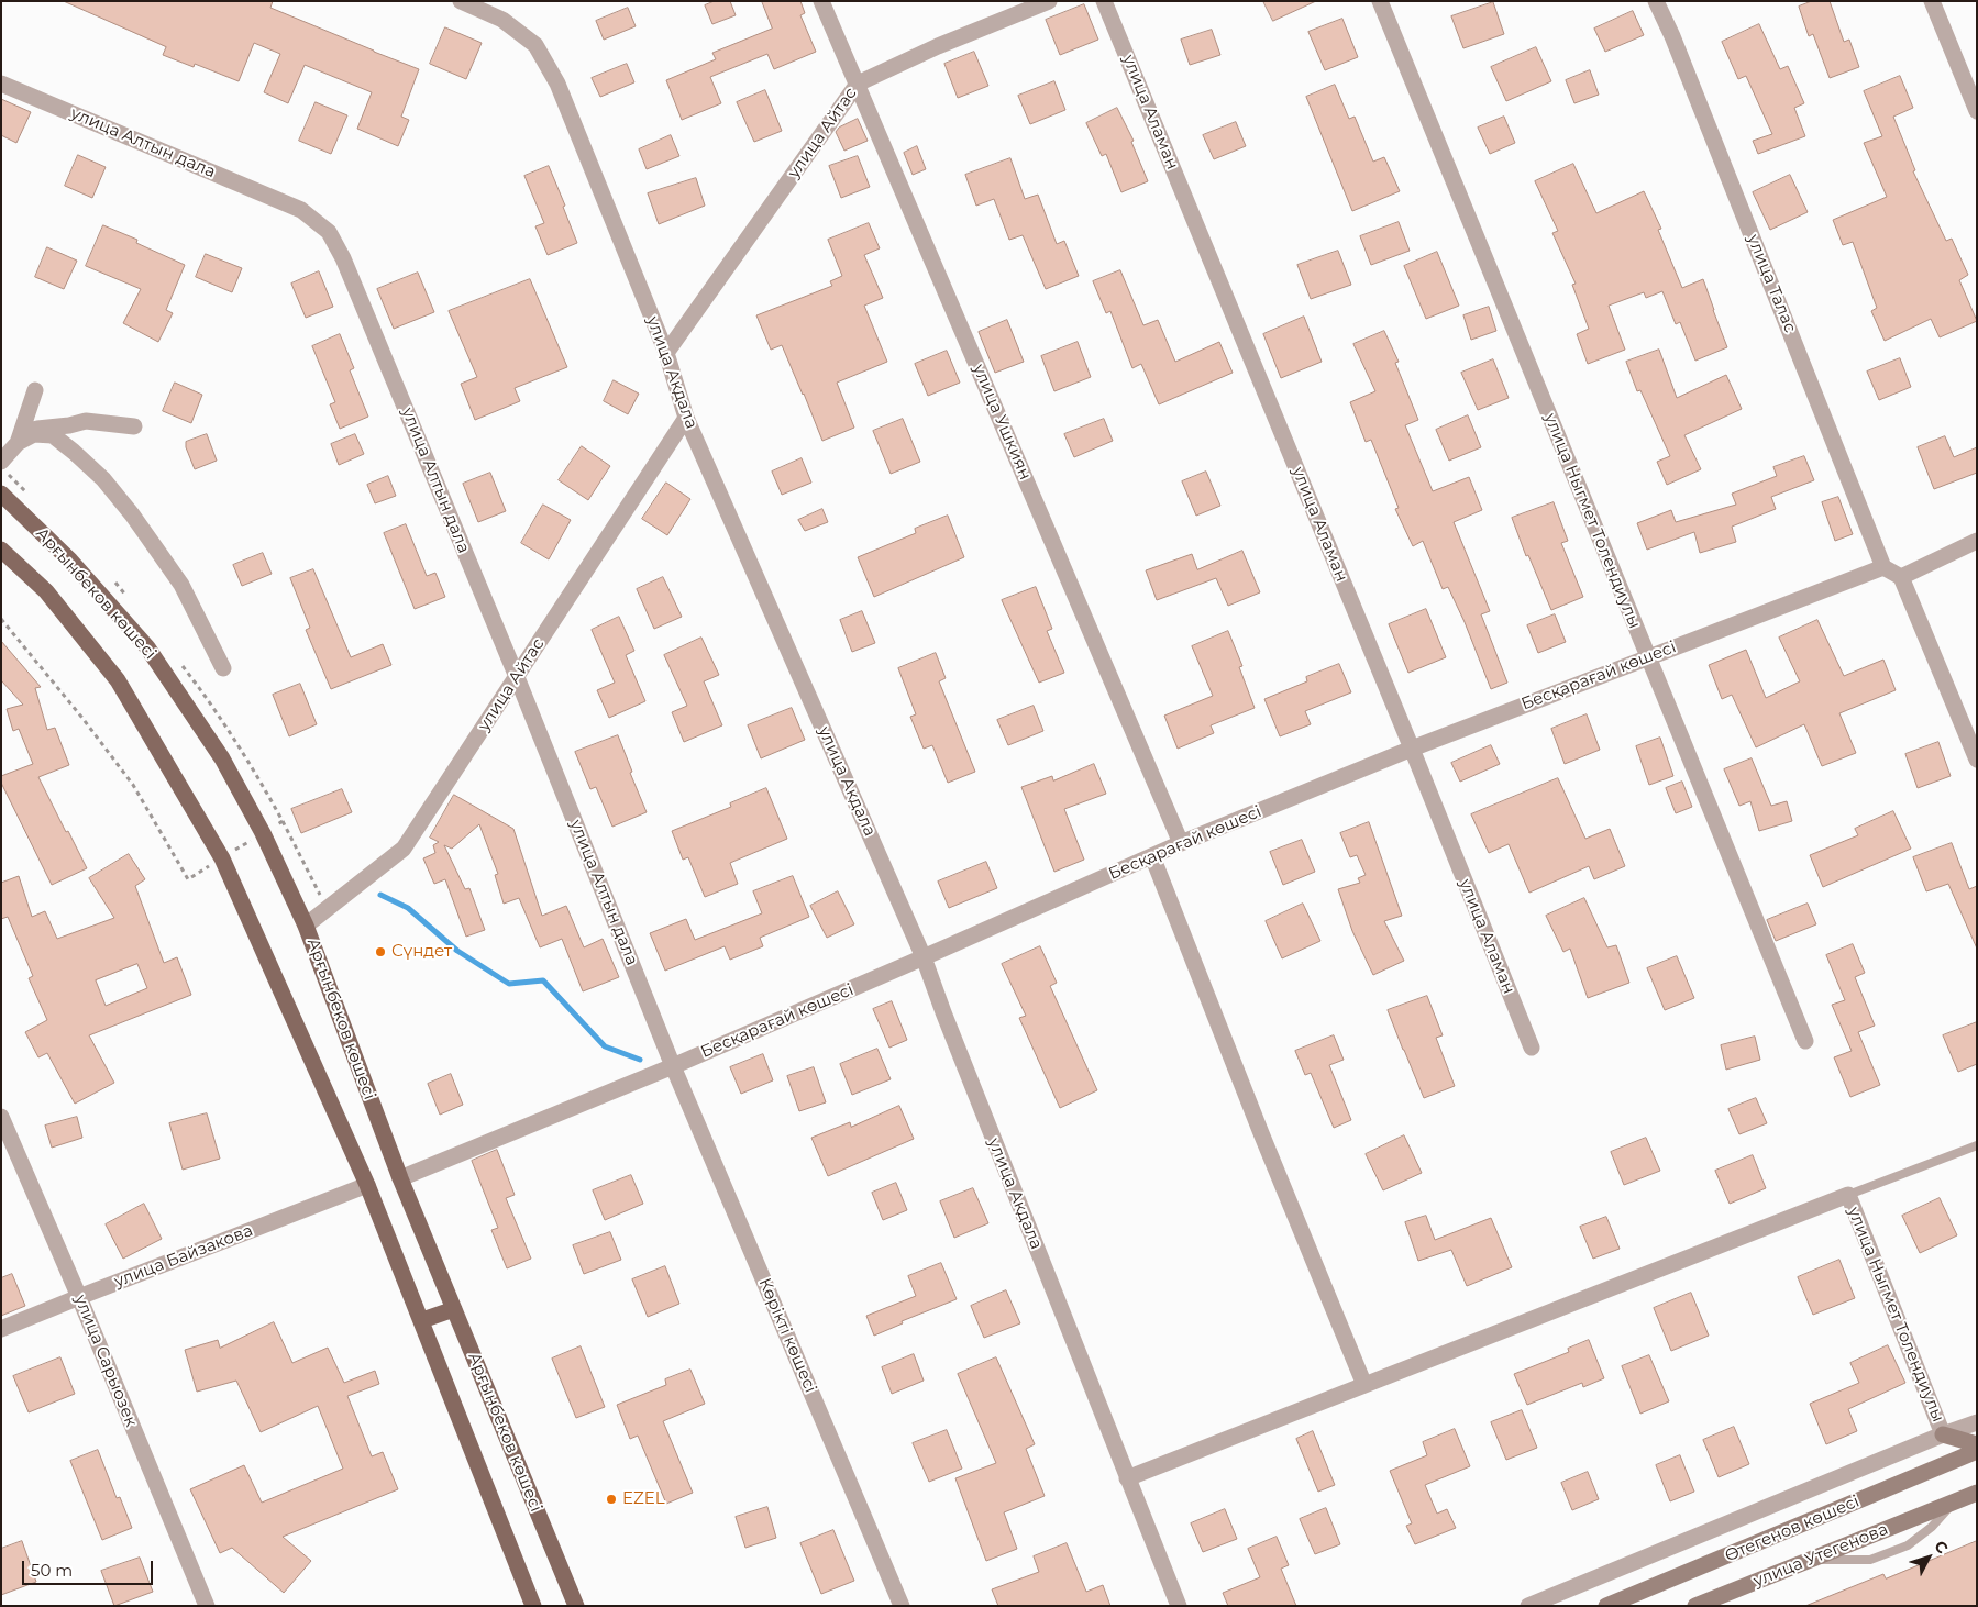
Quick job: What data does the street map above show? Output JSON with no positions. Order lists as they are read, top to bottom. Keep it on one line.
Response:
{"streets":{"main road":["Арғынбеков көшесі","Өтегенов көшесі","улица Утегенова"],"street":["улица Аламан","улица Айтас","улица Алтын дала","улица Талас","улица Акдала","улица Ушкиян","улица Ныгмет Толендиулы","Бесқарағай көшесі","улица Байзакова","Көрікті көшесі","улица Сарыозек"]},"crossings":[["улица Аламан","Бесқарағай көшесі"],["улица Айтас","улица Алтын дала"],["улица Айтас","улица Акдала"],["улица Айтас","улица Ушкиян"],["улица Айтас","Арғынбеков көшесі"],["улица Алтын дала","Бесқарағай көшесі"],["улица Алтын дала","Көрікті көшесі"],["улица Талас","Бесқарағай көшесі"],["улица Акдала","Бесқарағай көшесі"],["улица Ушкиян","Бесқарағай көшесі"],["улица Ныгмет Толендиулы","Бесқарағай көшесі"],["Арғынбеков көшесі","Бесқарағай көшесі"],["Бесқарағай көшесі","Көрікті көшесі"],["улица Байзакова","улица Сарыозек"]],"places":["Сүндет","EZEL"],"scale_bar":"50 m","north":"top right"}
